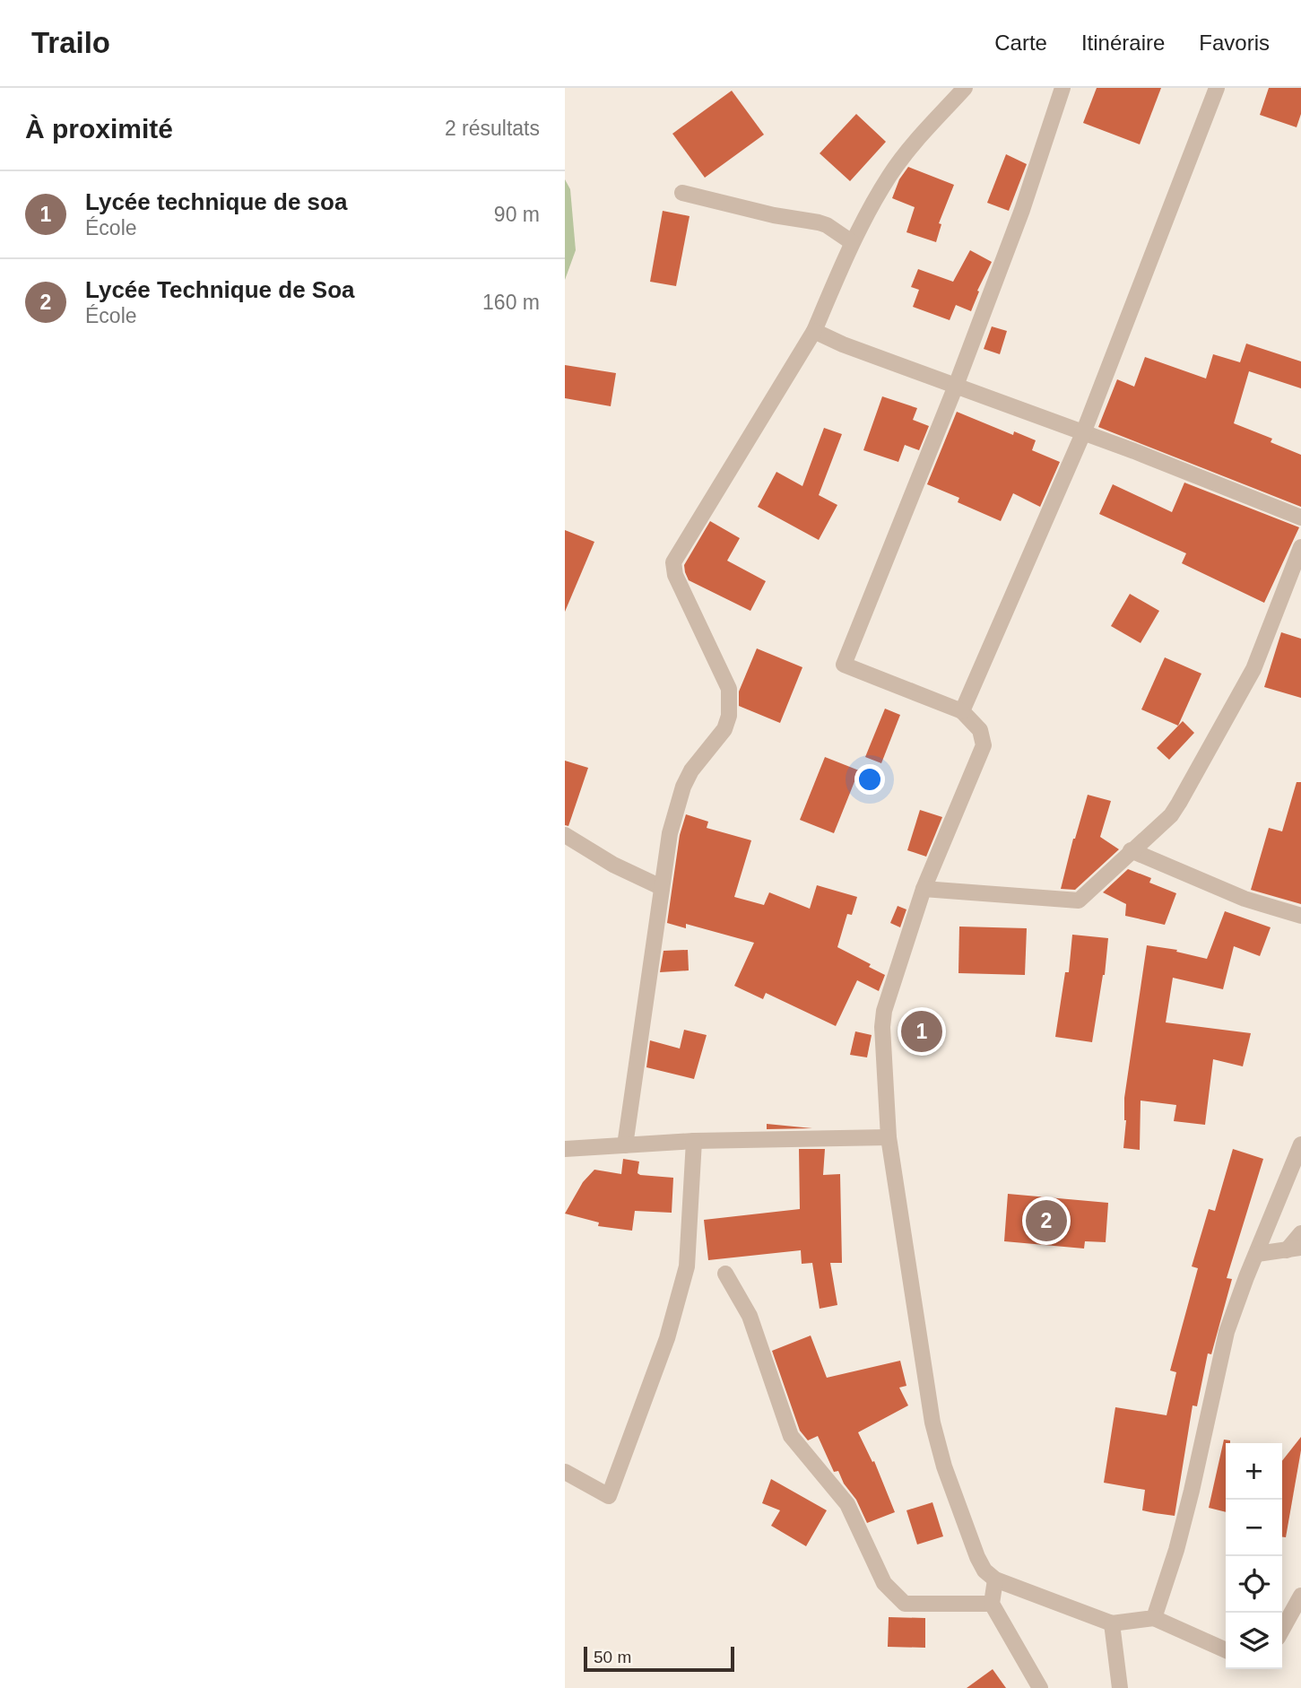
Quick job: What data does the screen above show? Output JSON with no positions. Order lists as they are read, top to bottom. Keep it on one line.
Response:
{"scale_bar":"50 m","page":{"header":"Trailo","nav":["Carte","Itinéraire","Favoris"],"heading":["À proximité","2 résultats"],"list":[{"mark":"1","name":"Lycée technique de soa","note":"École","value":"90 m"},{"mark":"2","name":"Lycée Technique de Soa","note":"École","value":"160 m"}],"pins":["1","2"],"map_buttons":["+","−"],"scale":"50 m"}}
